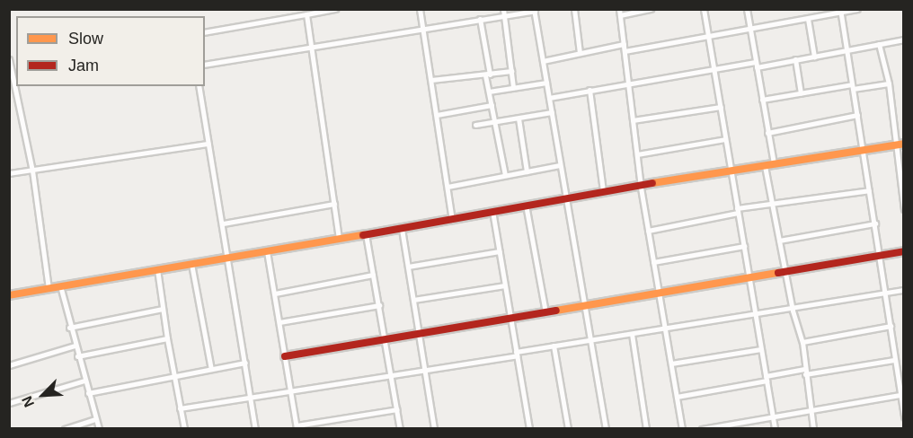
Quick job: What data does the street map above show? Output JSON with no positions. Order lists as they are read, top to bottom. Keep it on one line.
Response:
{"legend":["Slow","Jam"],"north":"bottom left"}
